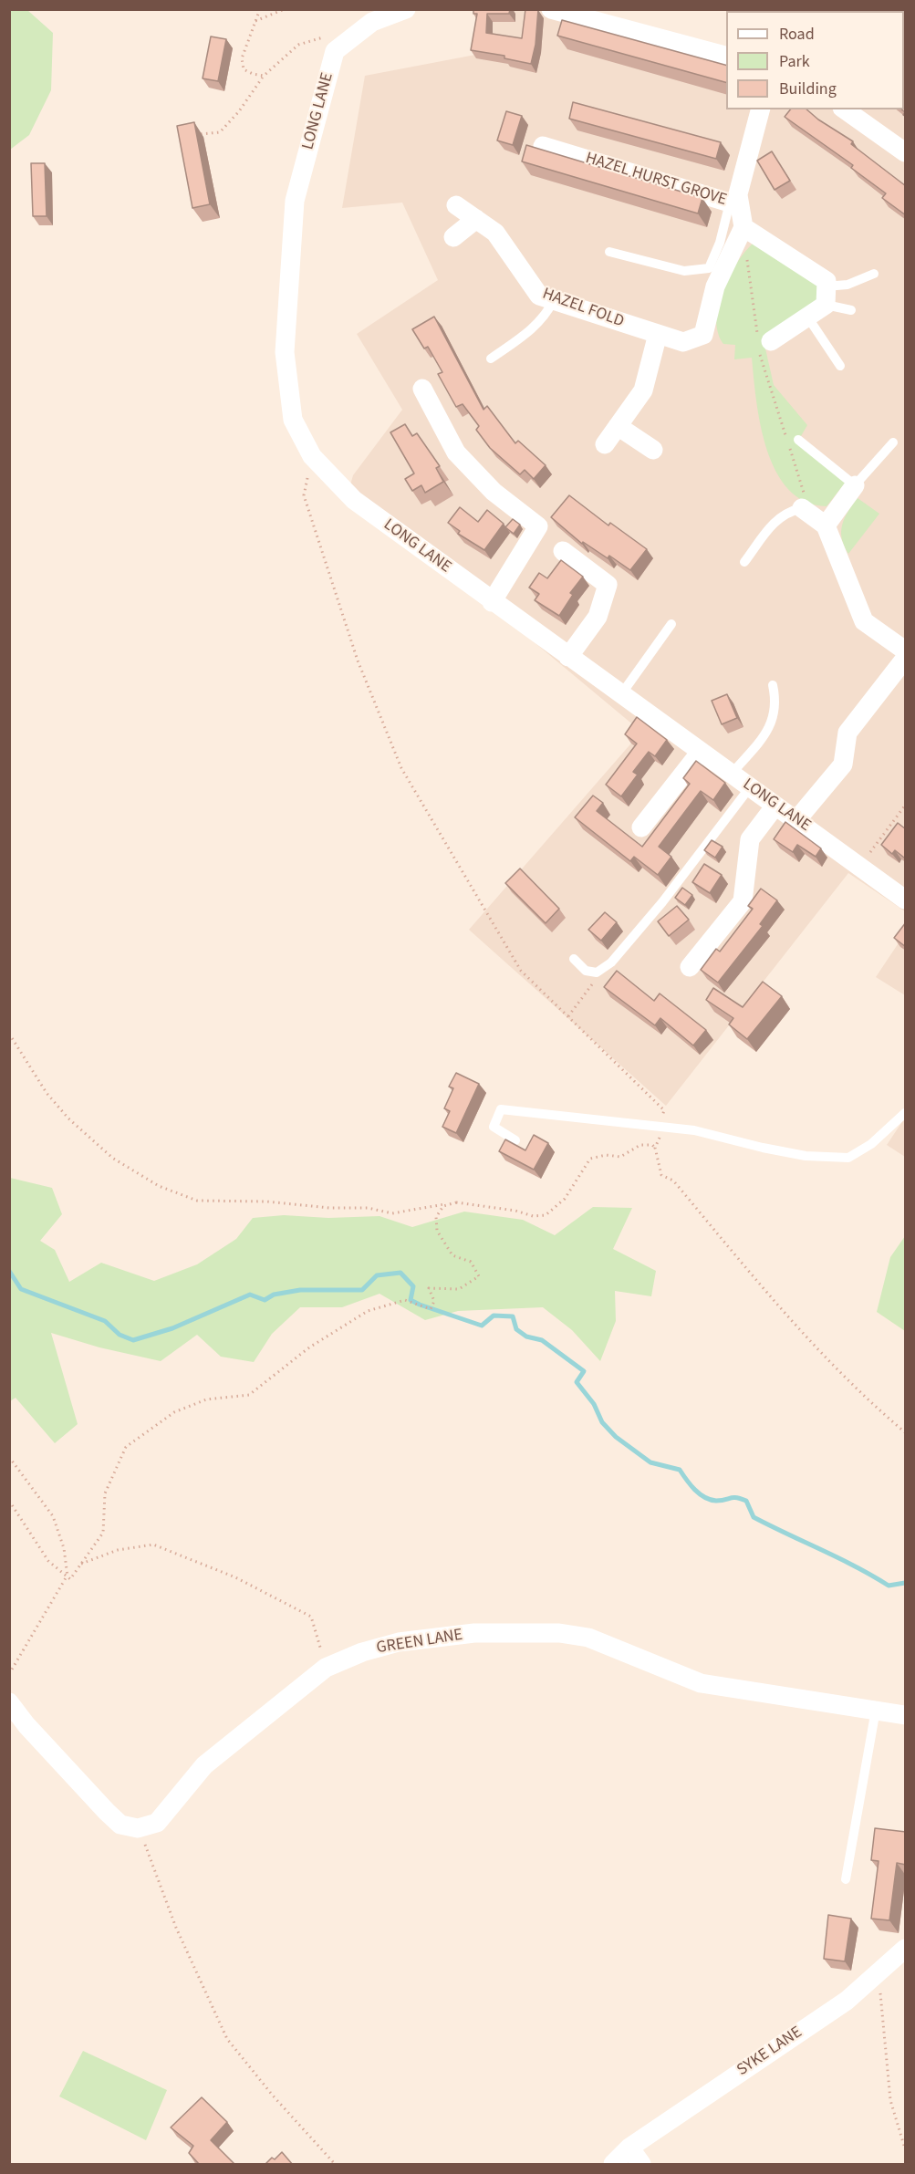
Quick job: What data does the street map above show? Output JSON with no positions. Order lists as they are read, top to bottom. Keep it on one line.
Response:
{"streets":{"street":["LONG LANE","HAZEL HURST GROVE","HAZEL FOLD","GREEN LANE","SYKE LANE"]},"legend":["Road","Park","Building"]}
